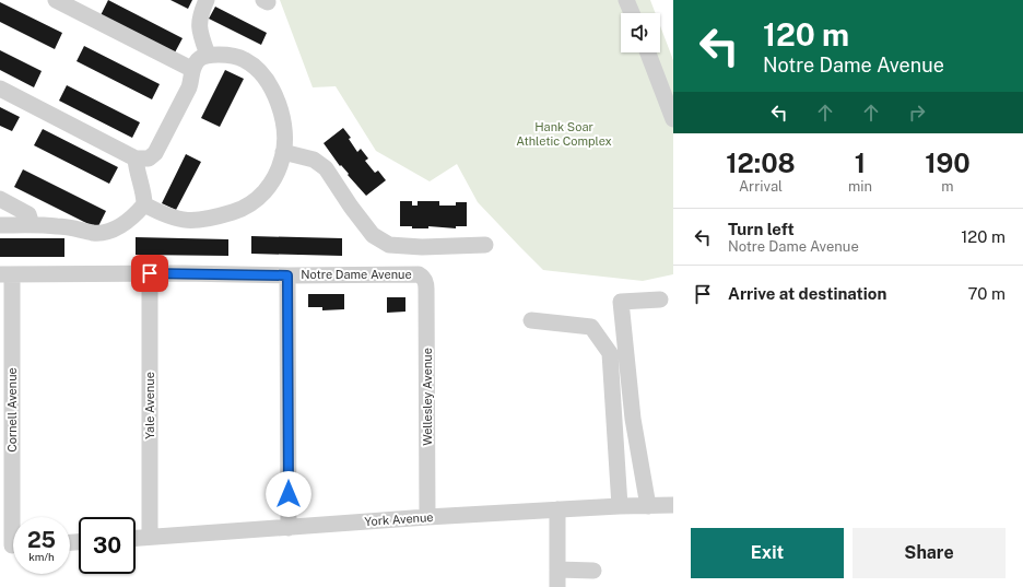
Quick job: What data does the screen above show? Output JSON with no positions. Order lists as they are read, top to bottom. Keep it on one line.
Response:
{"streets":{"street":["Notre Dame Avenue","Wellesley Avenue","Yale Avenue","Cornell Avenue","York Avenue"]},"crossings":[["Notre Dame Avenue","Wellesley Avenue"],["Notre Dame Avenue","Yale Avenue"],["Notre Dame Avenue","Cornell Avenue"],["Wellesley Avenue","York Avenue"],["Yale Avenue","York Avenue"]],"parks":["Hank Soar Athletic Complex"],"page":{"turn":["120 m","Notre Dame Avenue"],"eta":["12:08","Arrival","1","min","190","m"],"list":[{"name":"Turn left","note":"Notre Dame Avenue","value":"120 m"},{"name":"Arrive at destination","value":"70 m"}],"speed":"25 km/h","limit":"30","buttons":["Exit","Share"]}}
